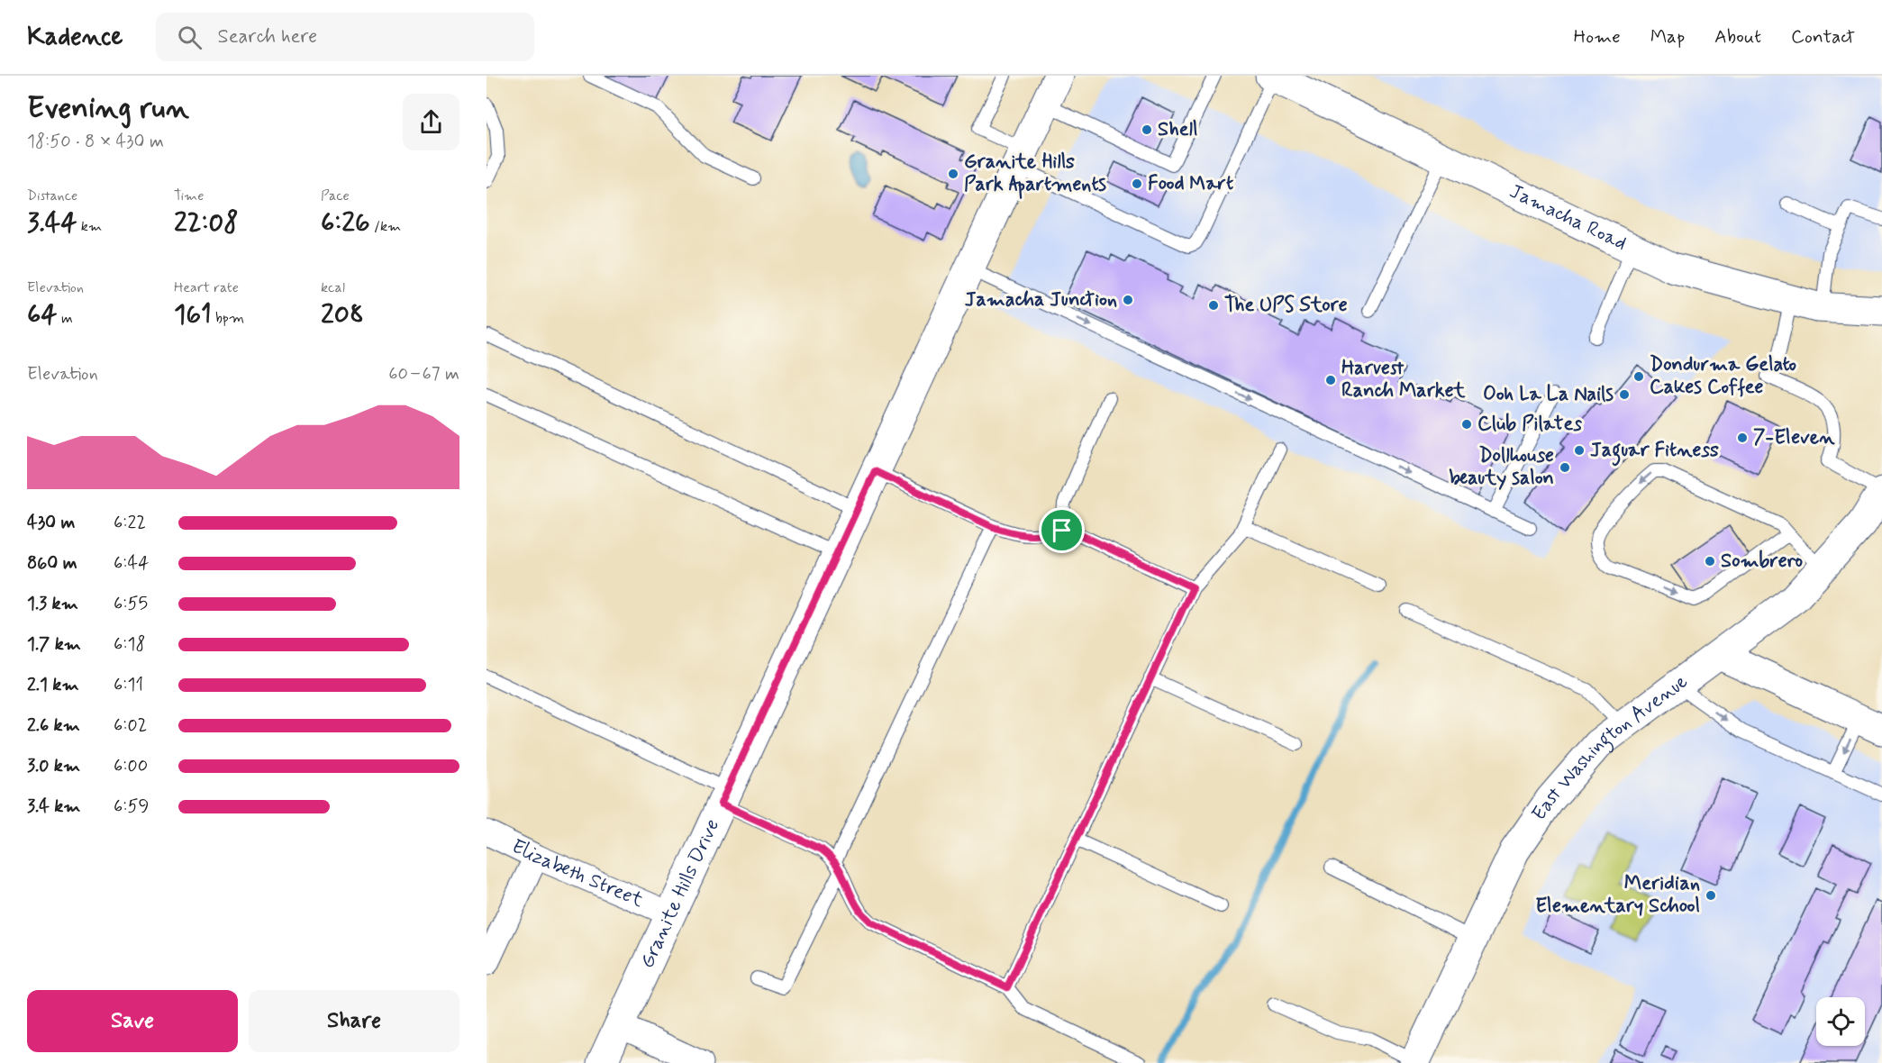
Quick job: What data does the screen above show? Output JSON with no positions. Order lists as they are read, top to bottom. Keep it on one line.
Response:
{"streets":{"main road":["Jamacha Road","East Washington Avenue","Granite Hills Drive"],"street":["Elizabeth Street"]},"crossings":[["Elizabeth Street","Granite Hills Drive"]],"places":["Shell","Granite Hills Park Apartments","Food Mart","Jamacha Junction","The UPS Store","Dondurma Gelato Cakes Coffee","Harvest Ranch Market","Ooh La La Nails","Club Pilates","7-Eleven","Jaguar Fitness","Dollhouse beauty salon","Sombrero","Meridian Elementary School"],"page":{"header":"Kadence","search":"Search here","nav":["Home","Map","About","Contact"],"heading":["Evening run","18:50 · 8 × 430 m"],"stats":[["Distance","3.44 km"],["Time","22:08"],["Pace","6:26 /km"],["Elevation","64 m"],["Heart rate","161 bpm"],["kcal","208"]],"chart":["Elevation","60–67 m"],"list":[{"name":"430 m","note":"6:22"},{"name":"860 m","note":"6:44"},{"name":"1.3 km","note":"6:55"},{"name":"1.7 km","note":"6:18"},{"name":"2.1 km","note":"6:11"},{"name":"2.6 km","note":"6:02"},{"name":"3.0 km","note":"6:00"},{"name":"3.4 km","note":"6:59"}],"buttons":["Save","Share"]}}
